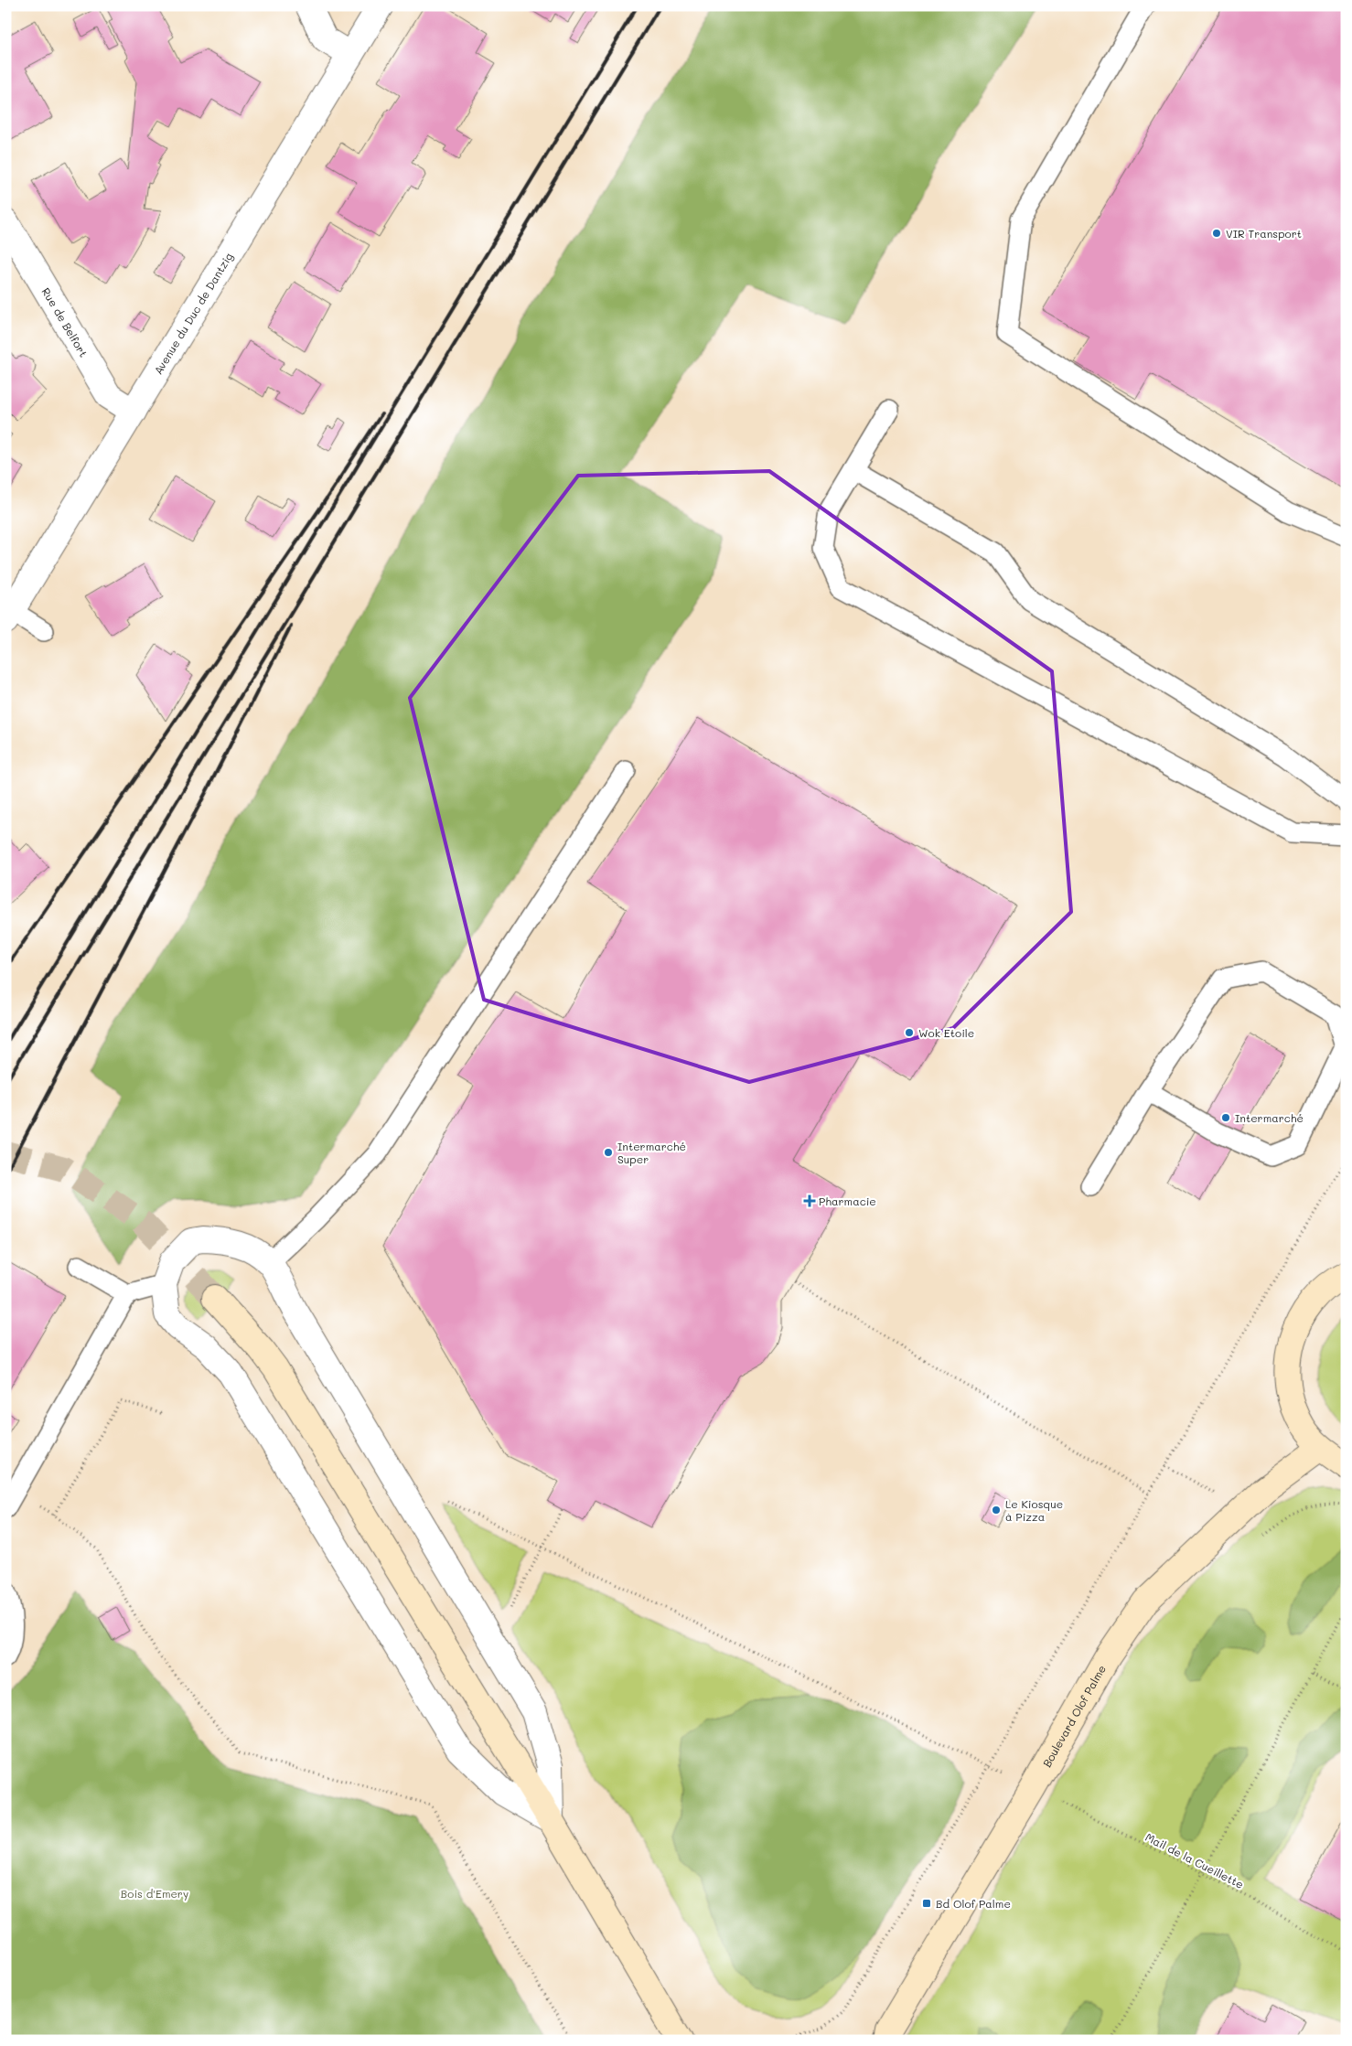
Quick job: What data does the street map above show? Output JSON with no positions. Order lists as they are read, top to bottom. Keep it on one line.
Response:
{"streets":{"street":["Avenue du Duc de Dantzig","Rue de Belfort","Boulevard Olof Palme"],"path":["Mail de la Cueillette"]},"crossings":[["Avenue du Duc de Dantzig","Rue de Belfort"],["Boulevard Olof Palme","Mail de la Cueillette"]],"parks":["Bois d'Emery"],"places":{"other":["VIR Transport","Wok Etoile","Intermarché","Intermarché Super","Le Kiosque à Pizza"],"health":["Pharmacie"],"transit":["Bd Olof Palme"]}}
